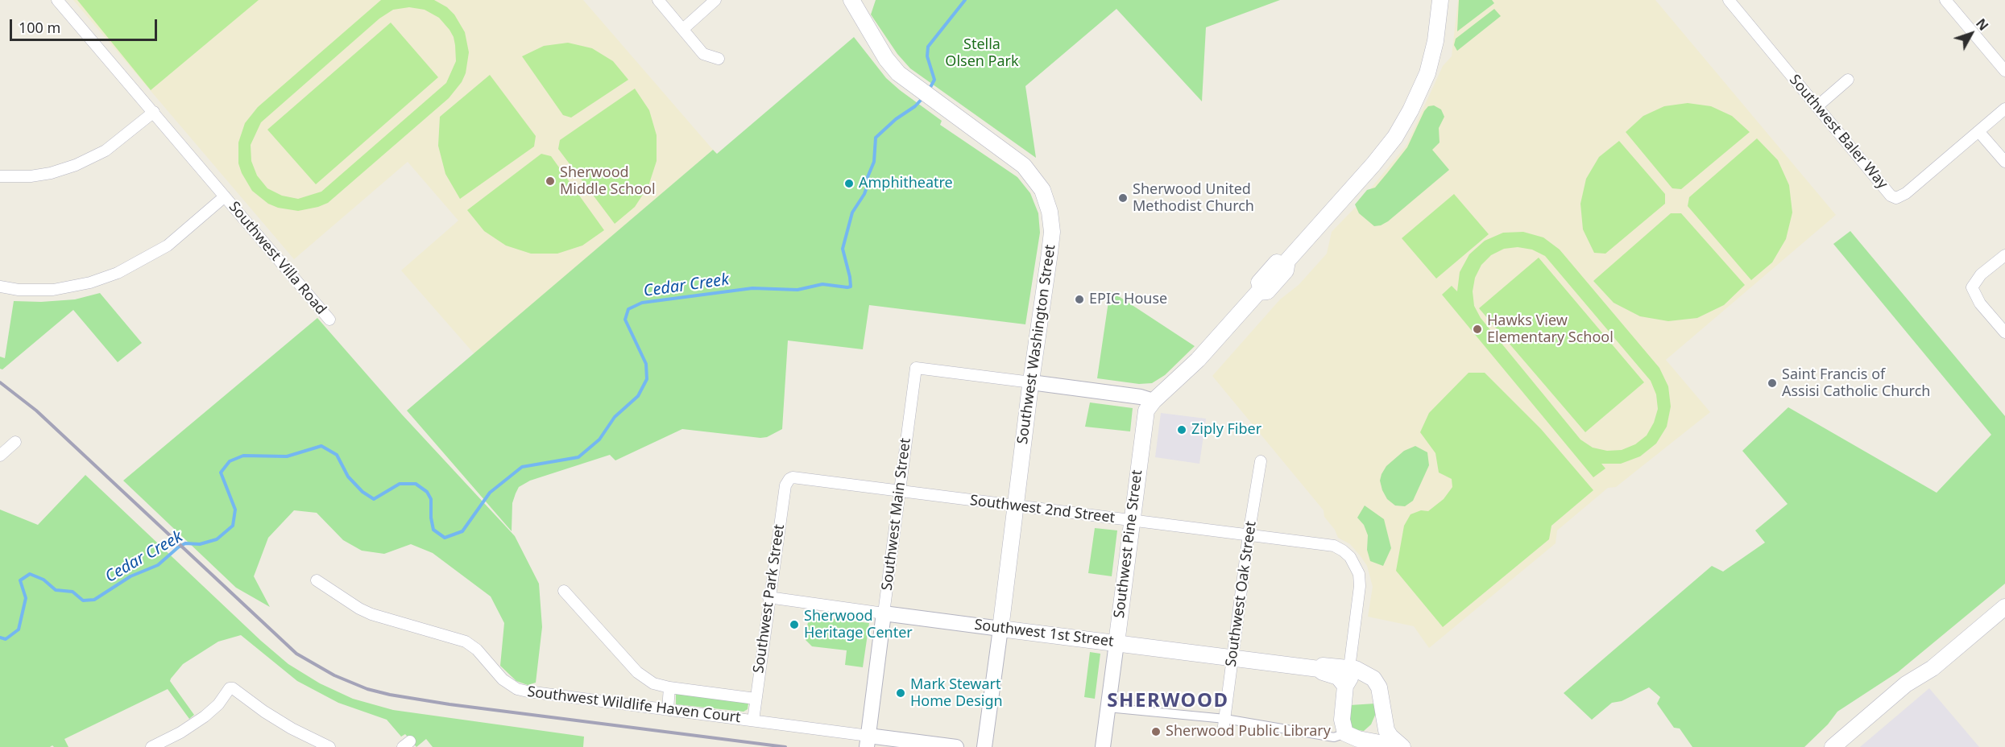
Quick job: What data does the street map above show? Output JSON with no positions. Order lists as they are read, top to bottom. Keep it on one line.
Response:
{"streets":{"main road":["Southwest Washington Street","Southwest Pine Street","Southwest 1st Street"],"street":["Southwest Baler Way","Southwest Villa Road","Southwest 2nd Street","Southwest Main Street","Southwest Oak Street","Southwest Park Street","Southwest Wildlife Haven Court"]},"crossings":[["Southwest Washington Street","Southwest 2nd Street"],["Southwest Washington Street","Southwest Main Street"],["Southwest Washington Street","Southwest 1st Street"],["Southwest 2nd Street","Southwest Main Street"],["Southwest 2nd Street","Southwest Pine Street"],["Southwest 2nd Street","Southwest Oak Street"],["Southwest 2nd Street","Southwest Park Street"],["Southwest 2nd Street","Southwest 1st Street"],["Southwest Main Street","Southwest 1st Street"],["Southwest Main Street","Southwest Wildlife Haven Court"],["Southwest Pine Street","Southwest 1st Street"],["Southwest Oak Street","Southwest 1st Street"],["Southwest Park Street","Southwest 1st Street"],["Southwest Park Street","Southwest Wildlife Haven Court"]],"districts":["SHERWOOD"],"water":["Cedar Creek"],"parks":["Stella Olsen Park"],"places":["Sherwood Middle School","Amphitheatre","Sherwood United Methodist Church","EPIC House","Hawks View Elementary School","Saint Francis of Assisi Catholic Church","Ziply Fiber","Sherwood Heritage Center","Mark Stewart Home Design","Sherwood Public Library"],"scale_bar":"100 m","north":"top right"}
